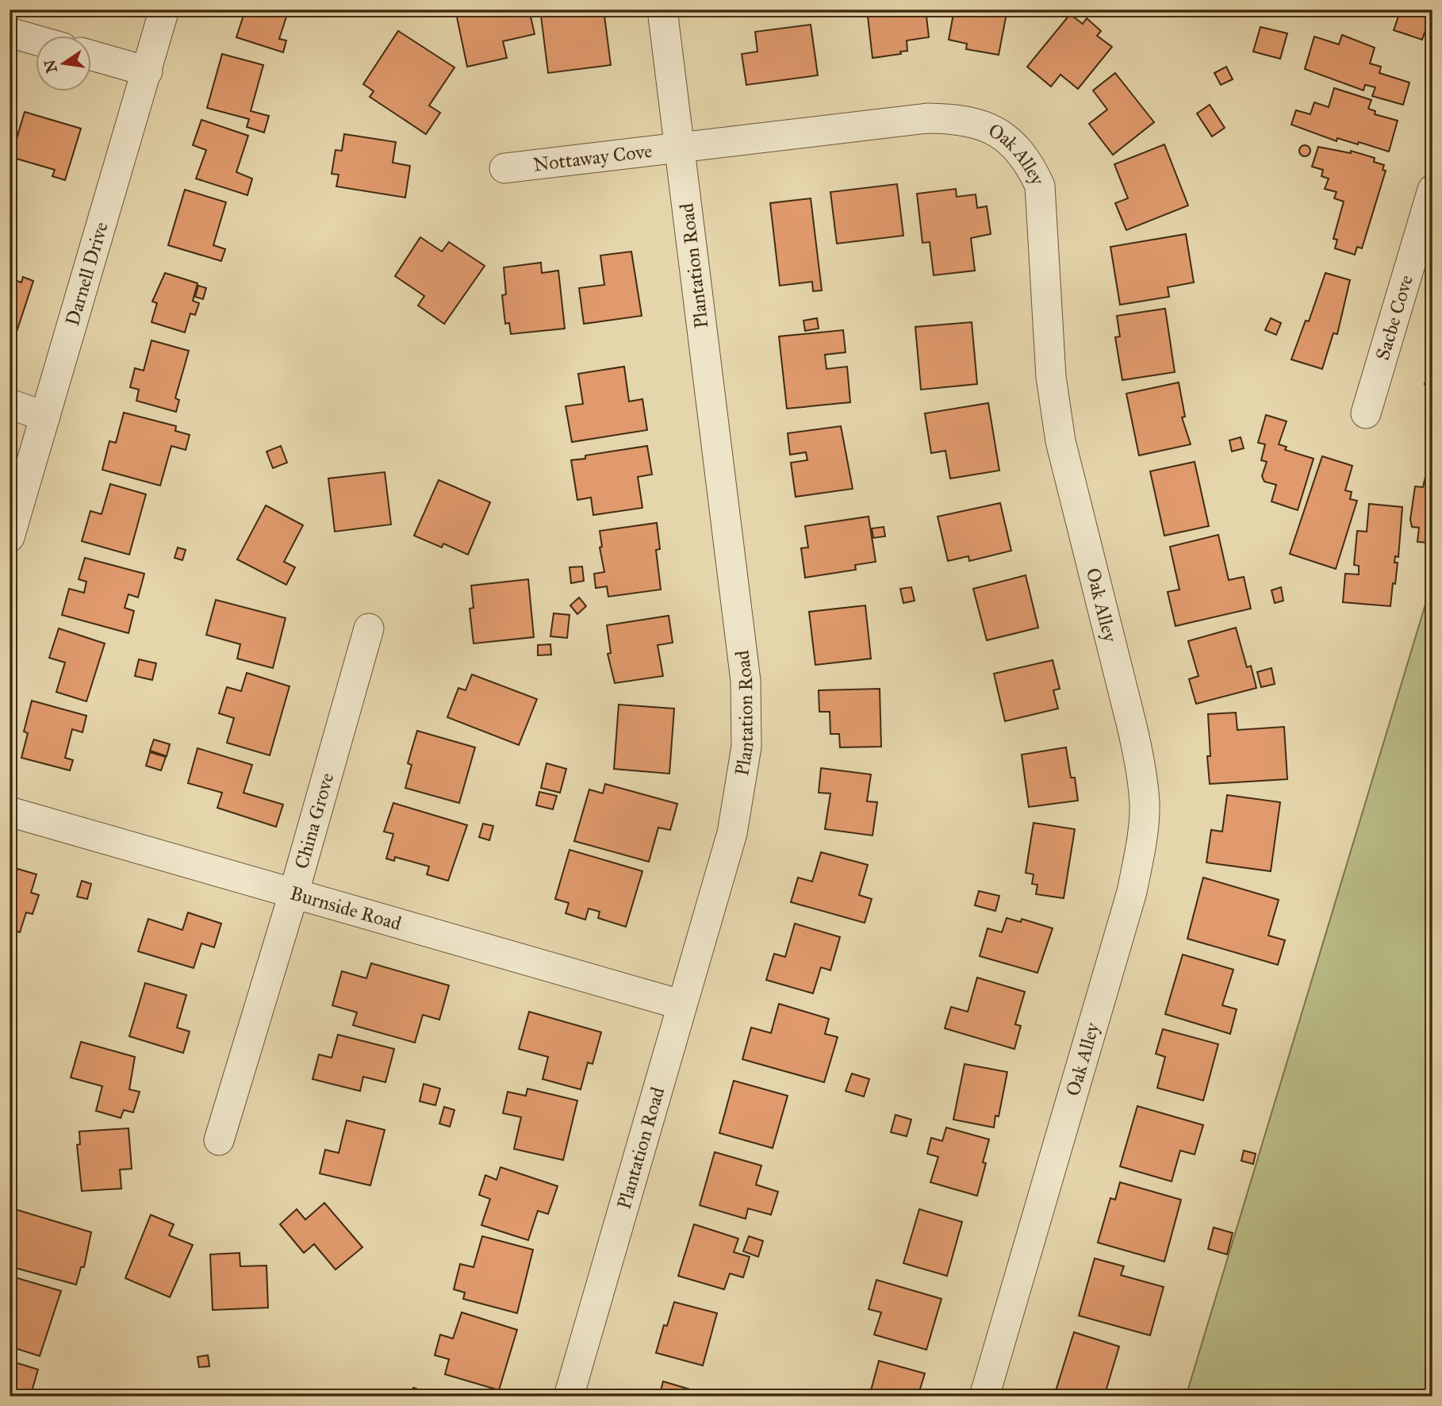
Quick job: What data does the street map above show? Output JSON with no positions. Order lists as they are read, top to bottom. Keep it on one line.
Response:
{"streets":{"street":["Nottaway Cove","Oak Alley","Plantation Road","Darnell Drive","Sacbe Cove","China Grove","Burnside Road"]},"crossings":[["Nottaway Cove","Oak Alley"],["Nottaway Cove","Plantation Road"],["Oak Alley","Plantation Road"],["Plantation Road","Burnside Road"],["China Grove","Burnside Road"]],"north":"left"}
